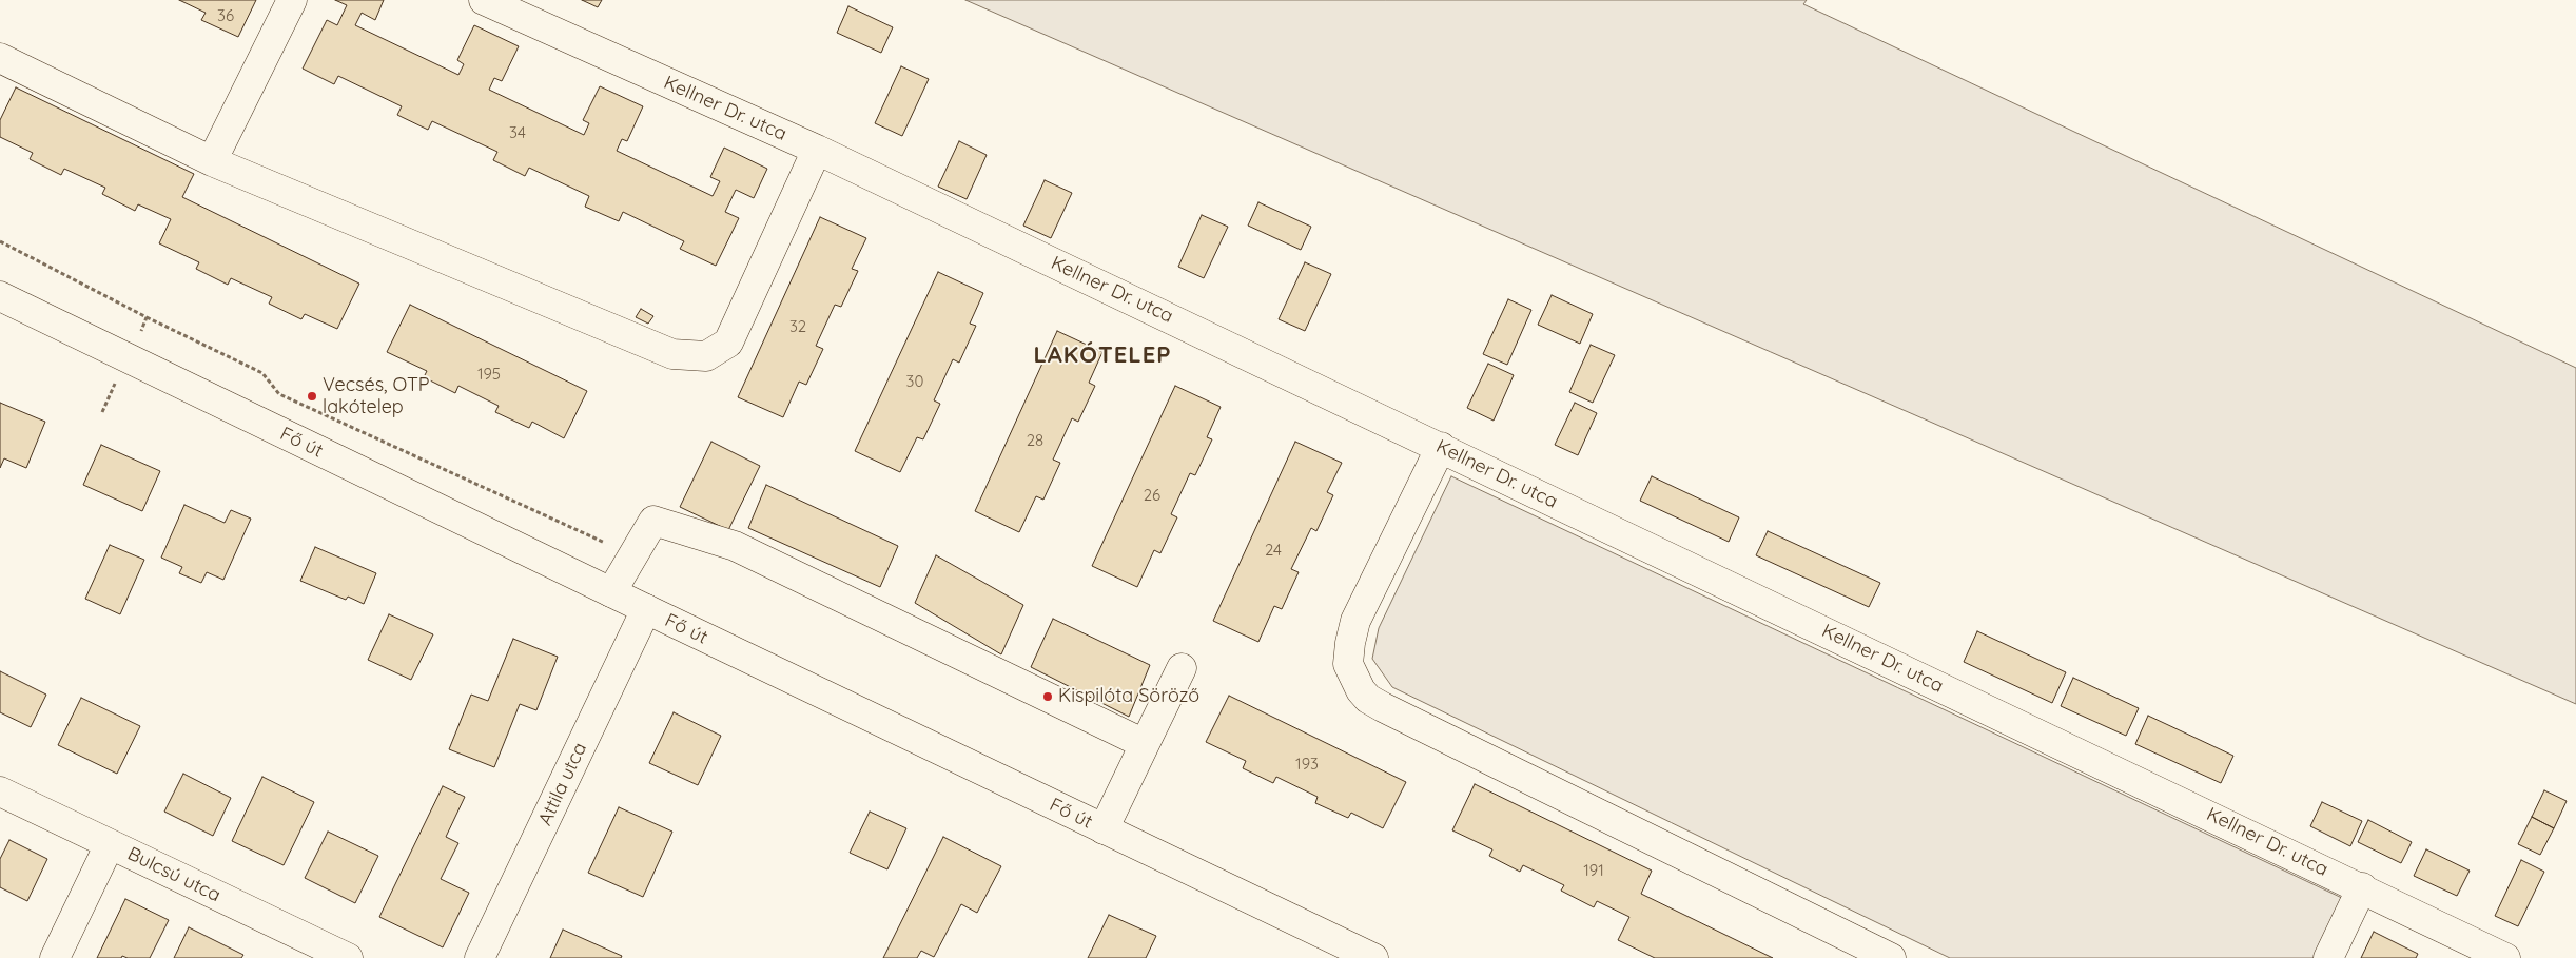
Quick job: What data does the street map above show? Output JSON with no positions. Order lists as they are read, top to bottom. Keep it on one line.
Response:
{"streets":{"street":["Kellner Dr. utca","Fő út","Attila utca","Bulcsú utca"]},"crossings":[["Fő út","Attila utca"]],"districts":["LAKÓTELEP"],"places":["Vecsés, OTP lakótelep","Kispilóta Söröző"],"house_numbers":["36","34","32","195","30","28","26","24","193","191"]}
